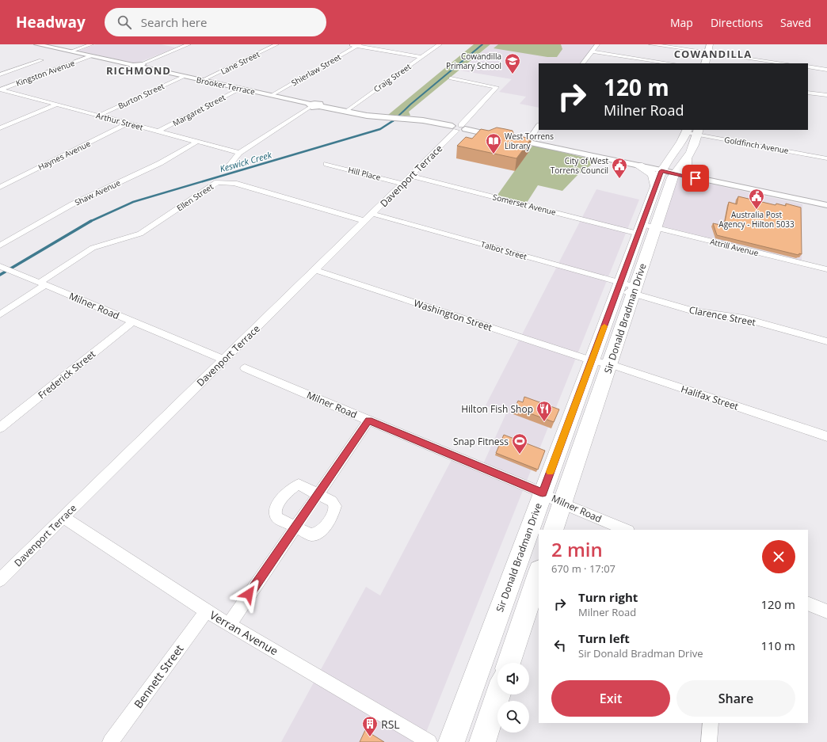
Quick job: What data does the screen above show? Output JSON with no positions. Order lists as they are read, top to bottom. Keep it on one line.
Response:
{"streets":{"main road":["Sir Donald Bradman Drive"],"street":["Lane Street","Shierlaw Street","Kingston Avenue","Craig Street","Brooker Terrace","Burton Street","Margaret Street","Arthur Street","Goldfinch Avenue","Haynes Avenue","Hill Place","Davenport Terrace","Shaw Avenue","Ellen Street","Somerset Avenue","Attrill Avenue","Talbot Street","Milner Road","Washington Street","Clarence Street","Frederick Street","Halifax Street","Verran Avenue","Bennett Street"]},"crossings":[["Lane Street","Brooker Terrace"],["Shierlaw Street","Brooker Terrace"],["Kingston Avenue","Brooker Terrace"],["Kingston Avenue","Arthur Street"],["Craig Street","Brooker Terrace"],["Brooker Terrace","Burton Street"],["Brooker Terrace","Margaret Street"],["Burton Street","Arthur Street"],["Margaret Street","Arthur Street"],["Arthur Street","Haynes Avenue"],["Arthur Street","Shaw Avenue"],["Goldfinch Avenue","Sir Donald Bradman Drive"],["Hill Place","Davenport Terrace"],["Davenport Terrace","Ellen Street"],["Davenport Terrace","Somerset Avenue"],["Davenport Terrace","Talbot Street"],["Davenport Terrace","Milner Road"],["Davenport Terrace","Washington Street"],["Davenport Terrace","Verran Avenue"],["Ellen Street","Milner Road"],["Somerset Avenue","Attrill Avenue"],["Somerset Avenue","Sir Donald Bradman Drive"],["Attrill Avenue","Sir Donald Bradman Drive"],["Talbot Street","Clarence Street"],["Talbot Street","Sir Donald Bradman Drive"],["Milner Road","Sir Donald Bradman Drive"],["Milner Road","Frederick Street"],["Washington Street","Sir Donald Bradman Drive"],["Washington Street","Halifax Street"],["Clarence Street","Sir Donald Bradman Drive"],["Sir Donald Bradman Drive","Halifax Street"],["Verran Avenue","Bennett Street"]],"districts":["COWANDILLA","RICHMOND"],"water":["Keswick Creek"],"places":{"school or university":["Cowandilla Primary School"],"library":["West Torrens Library"],"public building":["City of West Torrens Council","Australia Post Agency - Hilton 5033"],"restaurant":["Hilton Fish Shop"],"sports":["Snap Fitness"],"building":["RSL"]},"page":{"header":"Headway","search":"Search here","nav":["Map","Directions","Saved"],"turn":["120 m","Milner Road"],"heading":["2 min","670 m · 17:07"],"list":[{"name":"Turn right","note":"Milner Road","value":"120 m"},{"name":"Turn left","note":"Sir Donald Bradman Drive","value":"110 m"}],"buttons":["Exit","Share"]}}
